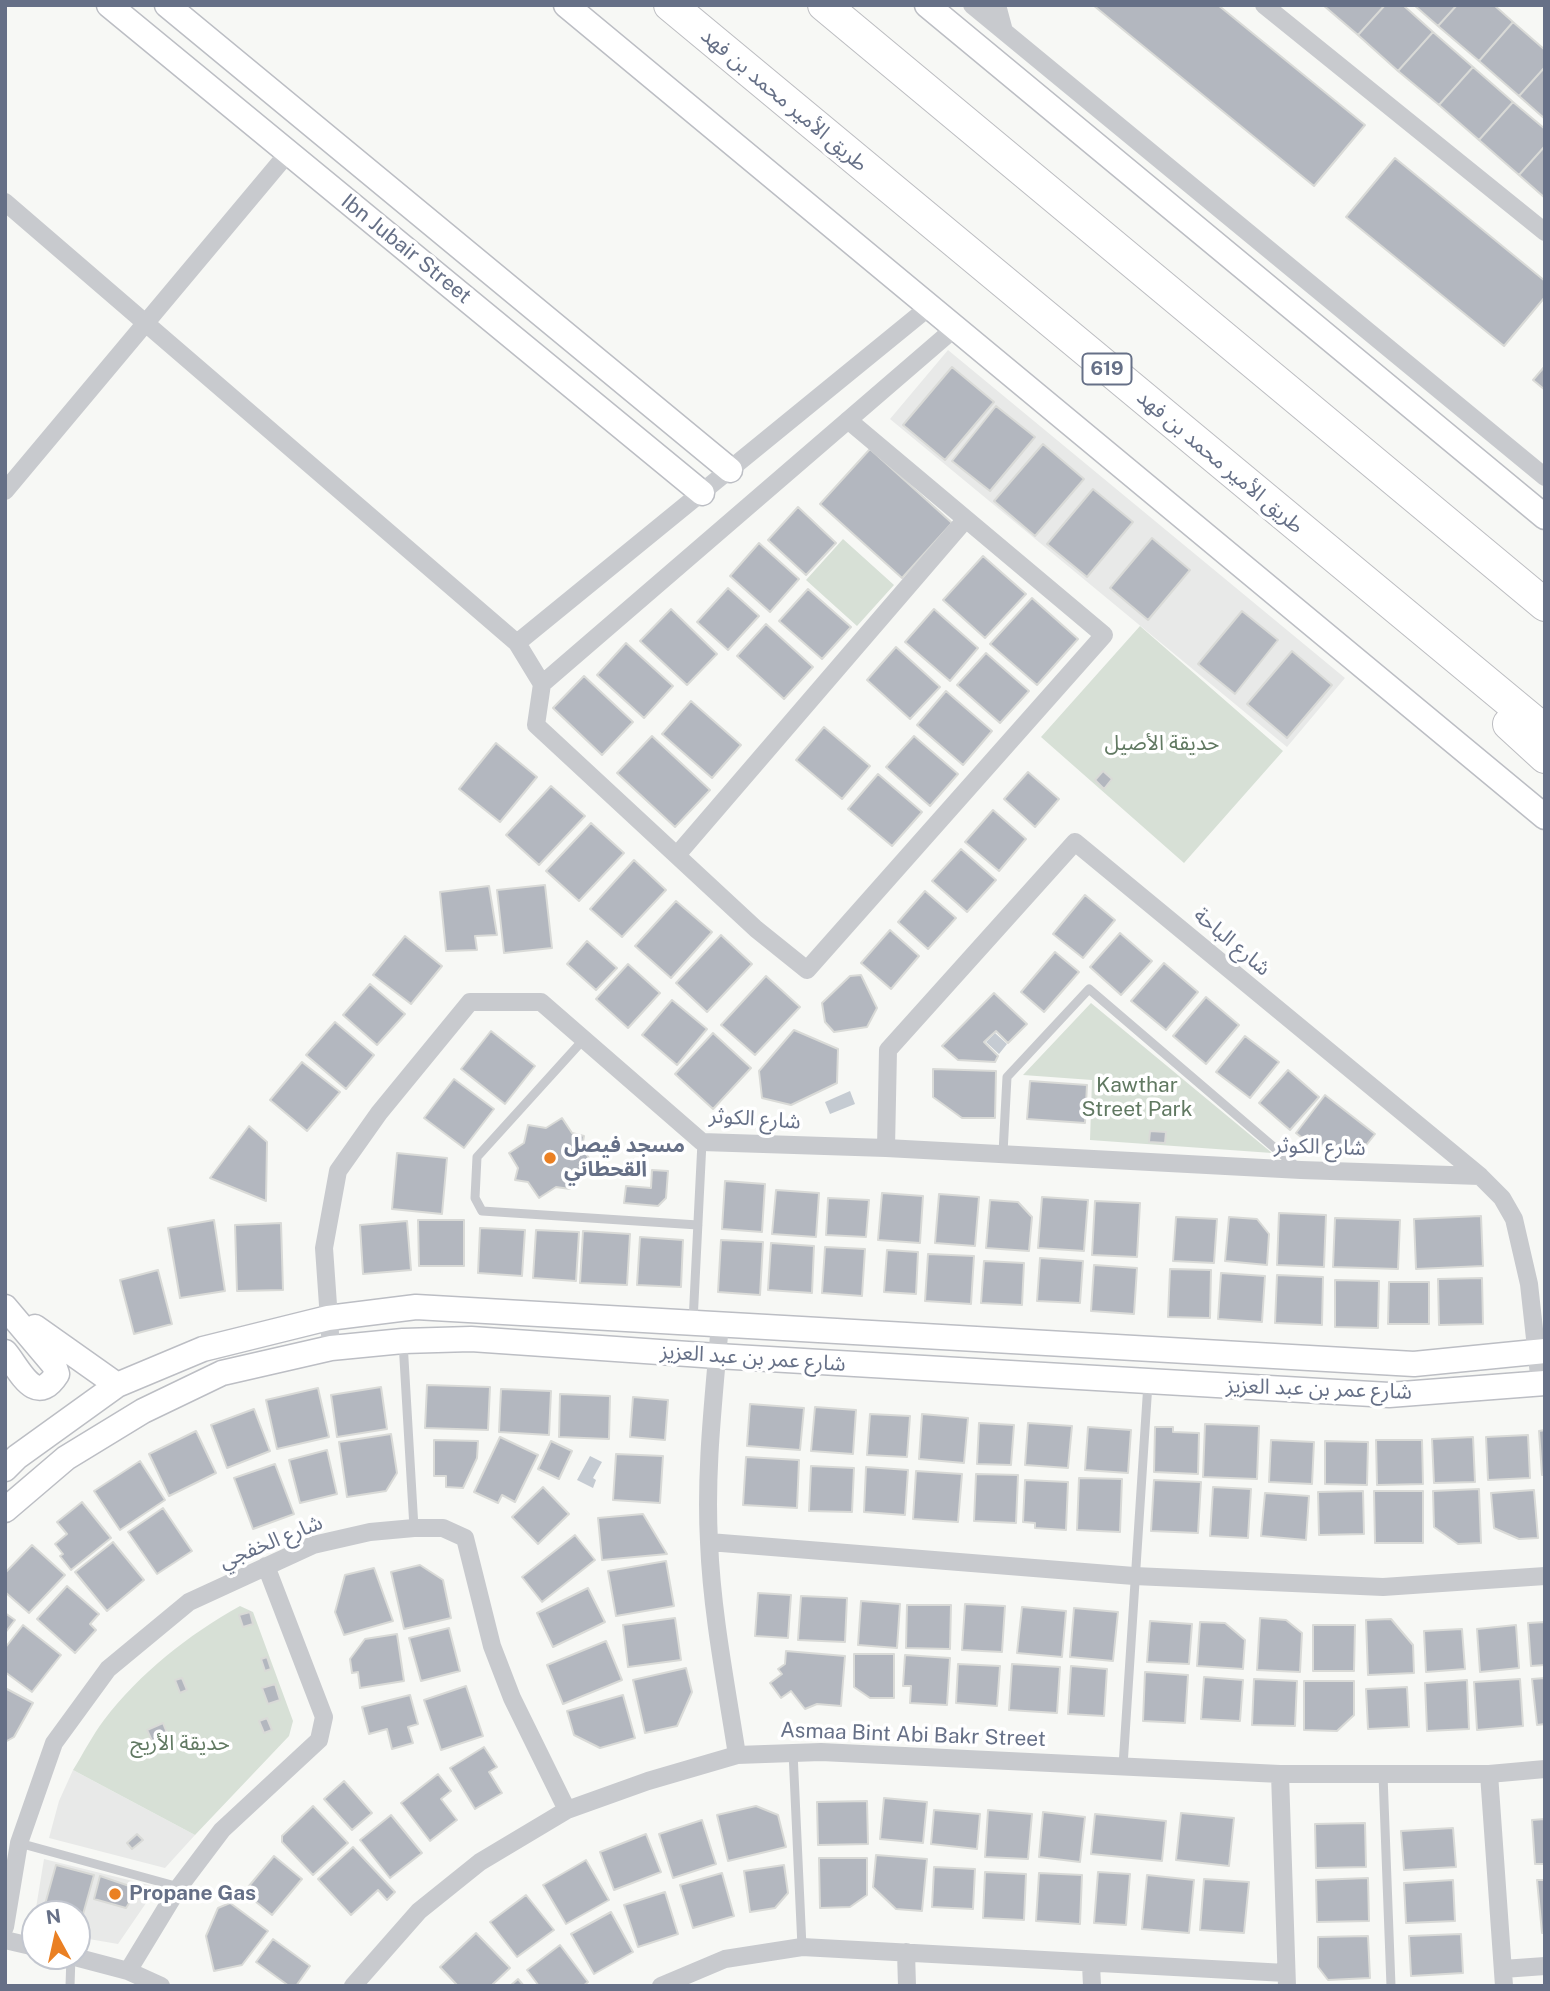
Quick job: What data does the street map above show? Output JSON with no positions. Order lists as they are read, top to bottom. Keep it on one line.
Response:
{"streets":{"highway":["طريق الأمير محمد بن فهد","619"],"street":["Ibn Jubair Street","شارع الباحة","شارع الكوثر","شارع عمر بن عبد العزيز","شارع الخفجي","Asmaa Bint Abi Bakr Street"]},"crossings":[["شارع الباحة","شارع الكوثر"],["شارع الباحة","شارع عمر بن عبد العزيز"],["شارع الكوثر","شارع عمر بن عبد العزيز"],["شارع الخفجي","Asmaa Bint Abi Bakr Street"]],"parks":["حديقة الأصيل","Kawthar Street Park","حديقة الأريج"],"places":["مسجد فيصل القحطاني","Propane Gas"],"north":"top"}
